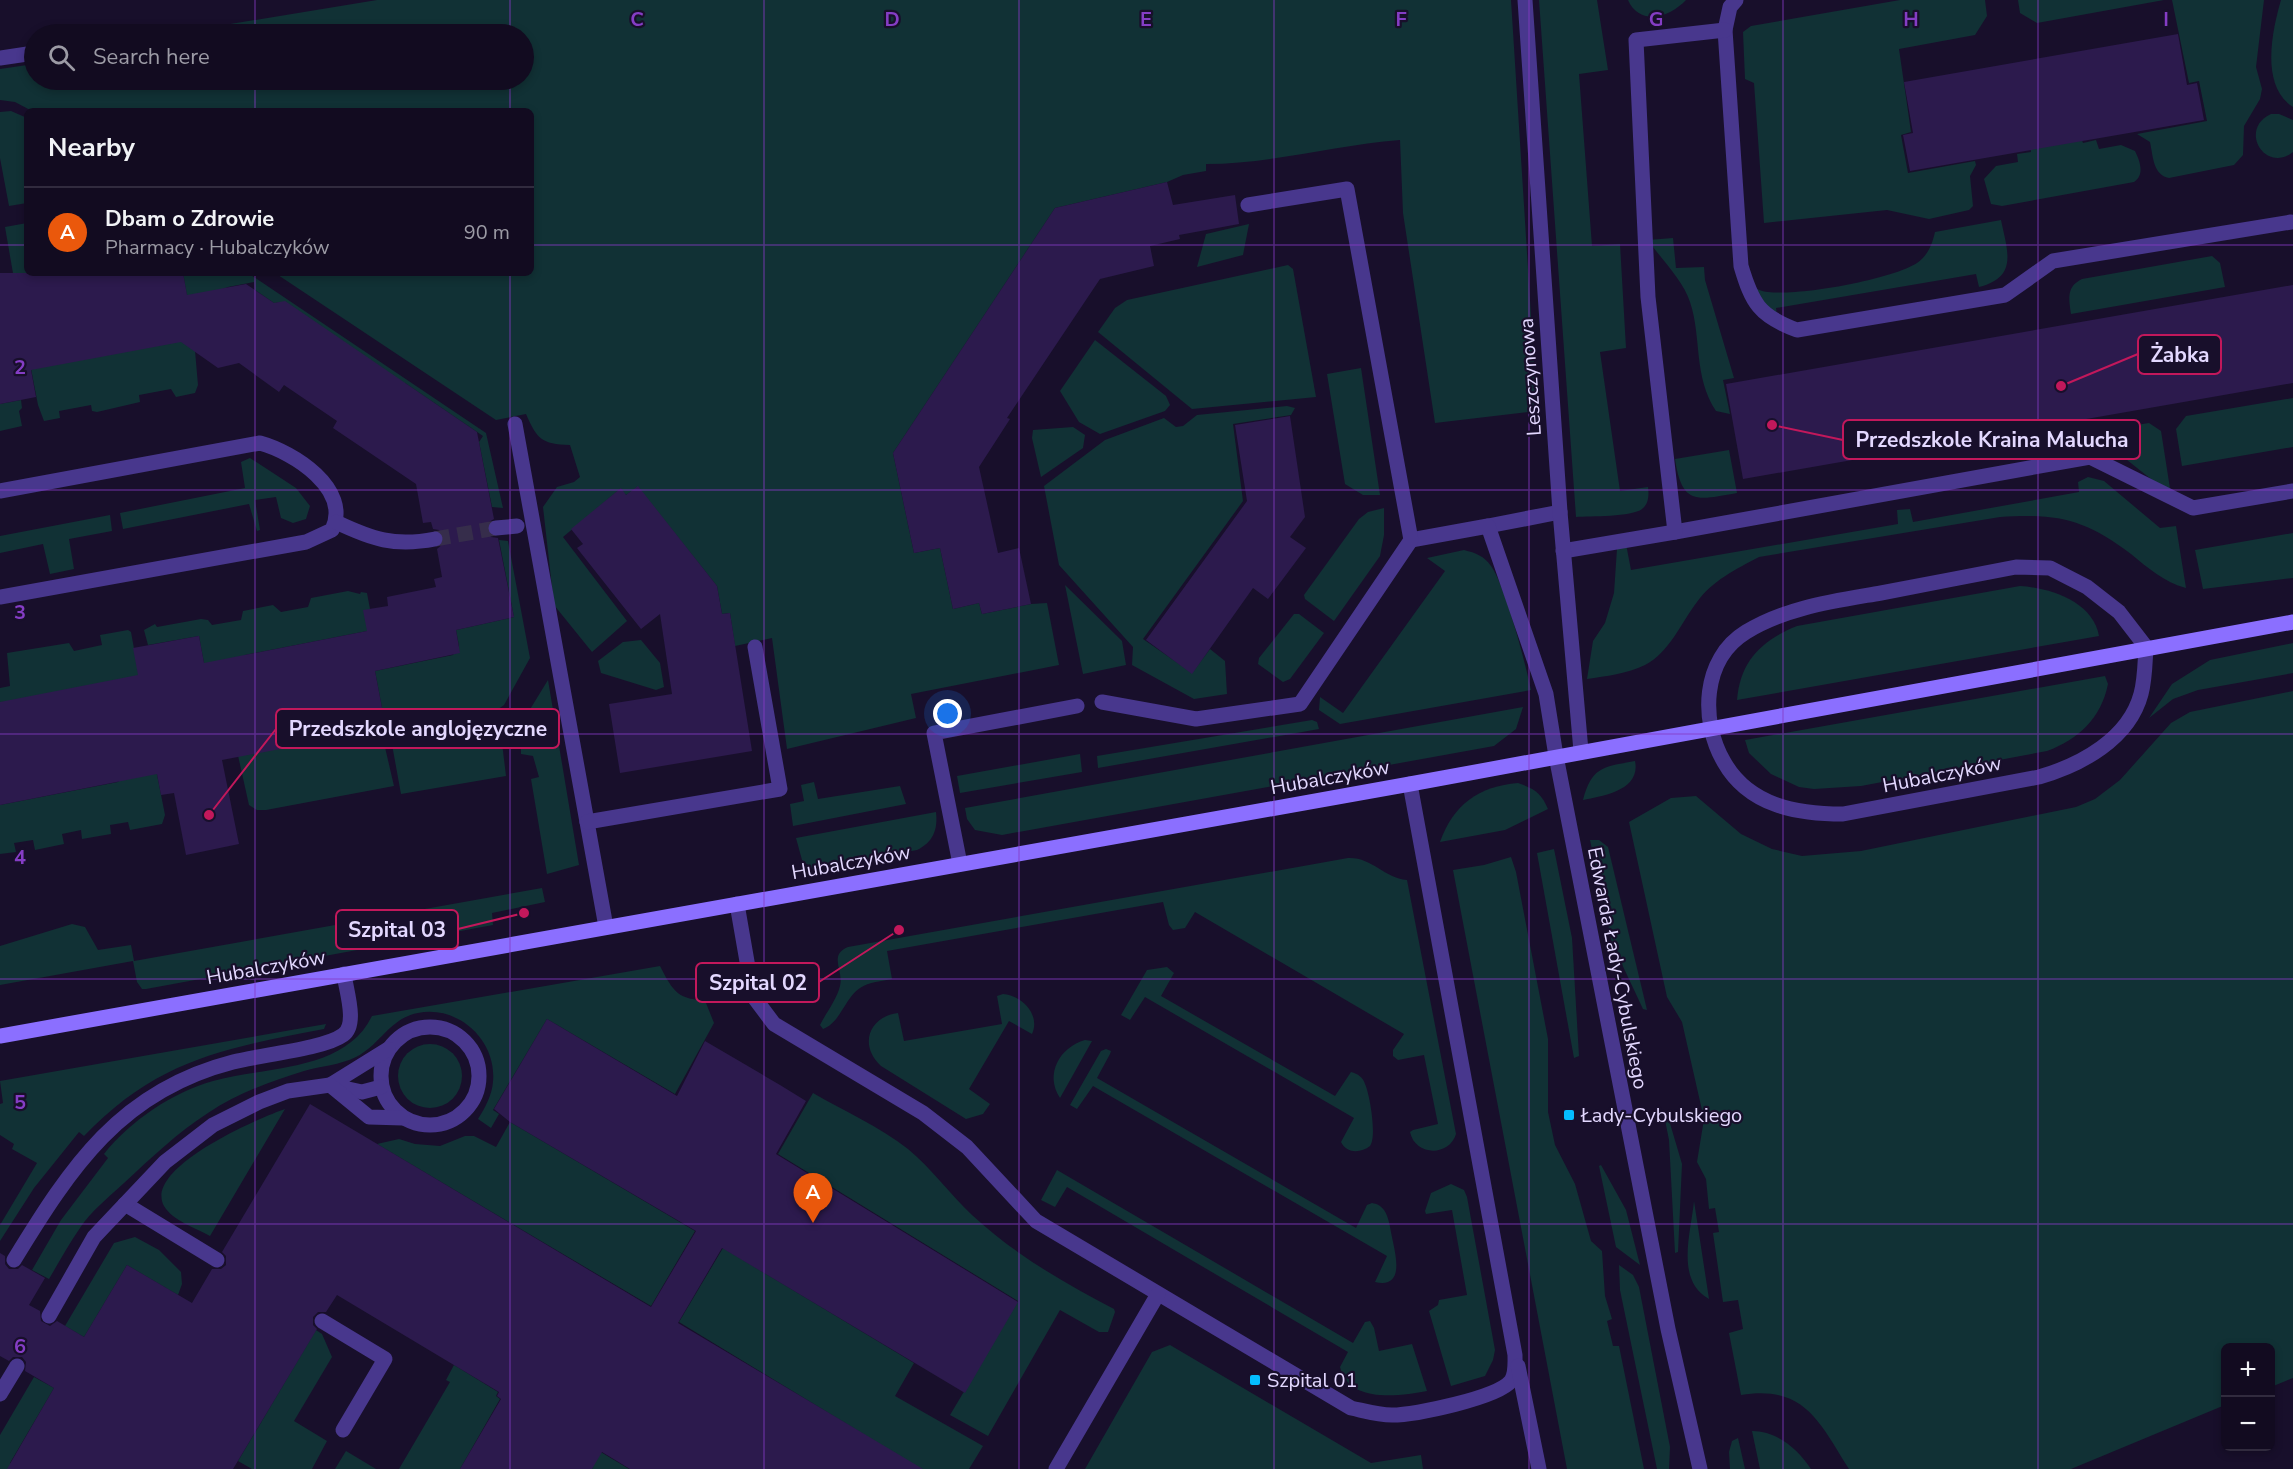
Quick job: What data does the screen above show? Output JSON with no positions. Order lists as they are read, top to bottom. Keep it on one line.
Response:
{"streets":{"street":["Leszczynowa","Hubalczyków","Edwarda Łady-Cybulskiego"]},"crossings":[["Leszczynowa","Hubalczyków"],["Hubalczyków","Edwarda Łady-Cybulskiego"]],"places":{"other":["Żabka","Przedszkole Kraina Malucha","Przedszkole anglojęzyczne","Szpital 03","Szpital 02"],"transit":["Łady-Cybulskiego","Szpital 01"]},"page":{"search":"Search here","heading":"Nearby","list":[{"mark":"A","name":"Dbam o Zdrowie","note":"Pharmacy · Hubalczyków","value":"90 m"}],"pins":"A","map_buttons":["+","−"]},"grid":{"columns":["C","D","E","F","G","H","I"],"rows":["2","3","4","5","6"]}}
